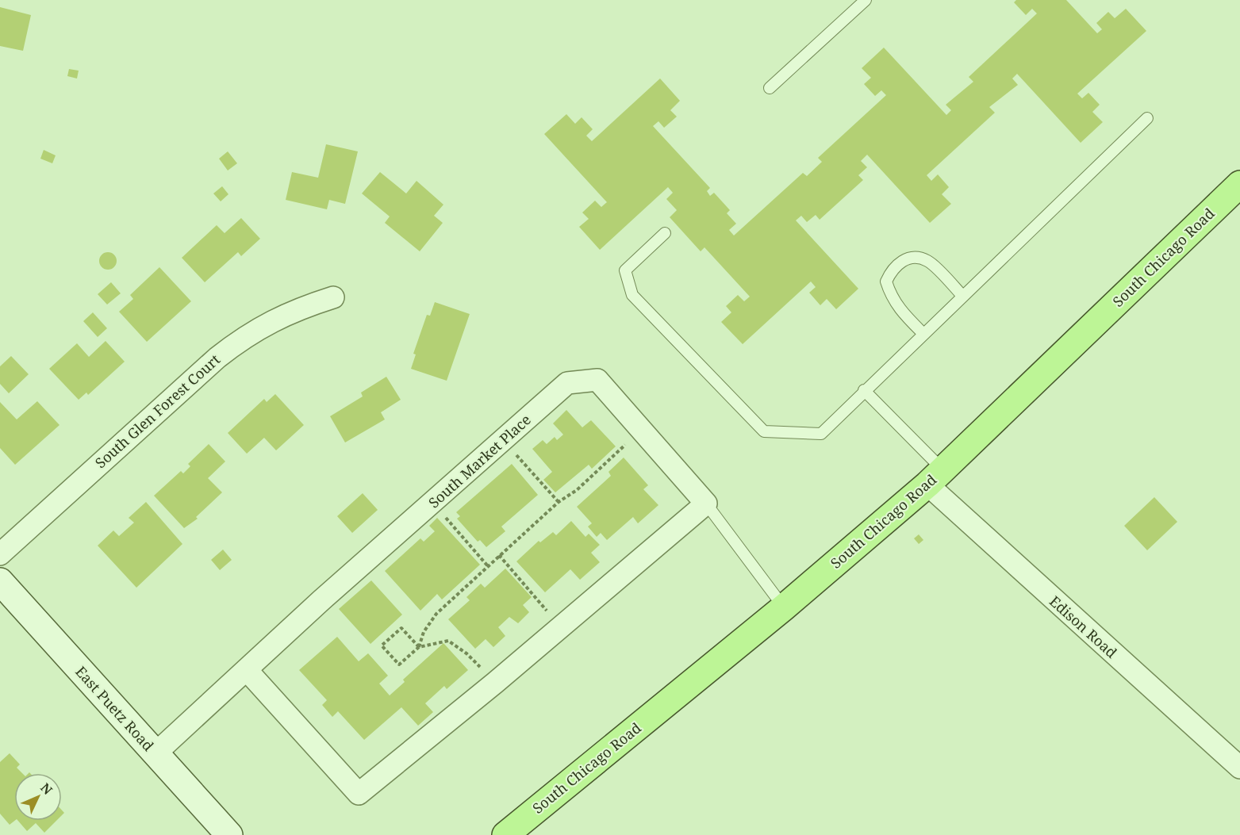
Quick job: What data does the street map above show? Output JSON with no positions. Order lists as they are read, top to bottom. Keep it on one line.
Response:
{"streets":{"main road":["South Chicago Road"],"street":["South Glen Forest Court","South Market Place","Edison Road","East Puetz Road"]},"crossings":[["South Chicago Road","South Market Place"],["South Chicago Road","Edison Road"],["South Market Place","East Puetz Road"]],"north":"top right"}
